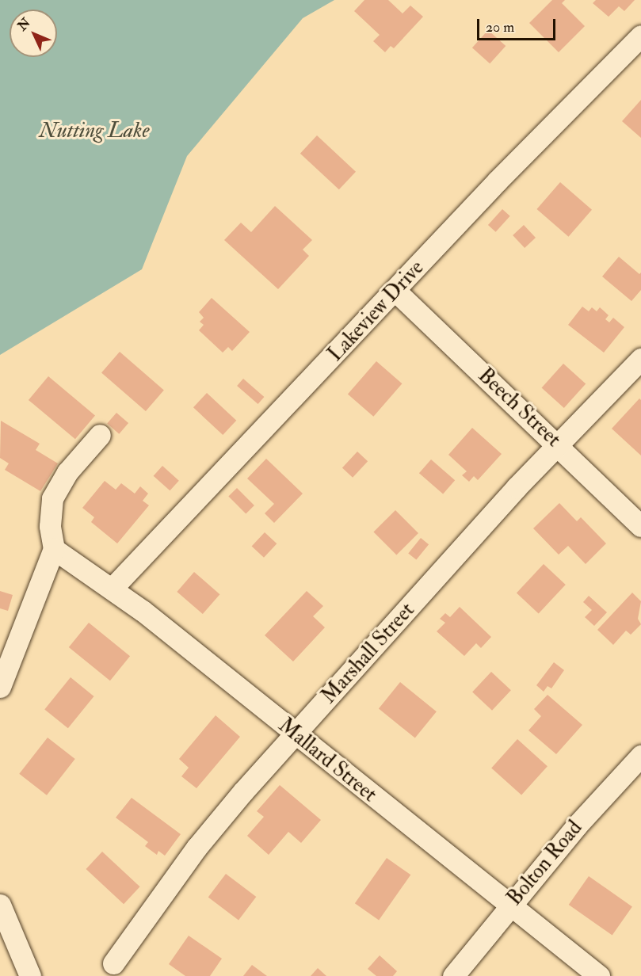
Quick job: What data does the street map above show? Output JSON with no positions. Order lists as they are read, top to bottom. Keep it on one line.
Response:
{"streets":{"street":["Lakeview Drive","Beech Street","Marshall Street","Mallard Street","Bolton Road"]},"crossings":[["Lakeview Drive","Beech Street"],["Lakeview Drive","Mallard Street"],["Beech Street","Marshall Street"],["Marshall Street","Mallard Street"],["Mallard Street","Bolton Road"]],"water":["Nutting Lake"],"scale_bar":"20 m","north":"top left"}
